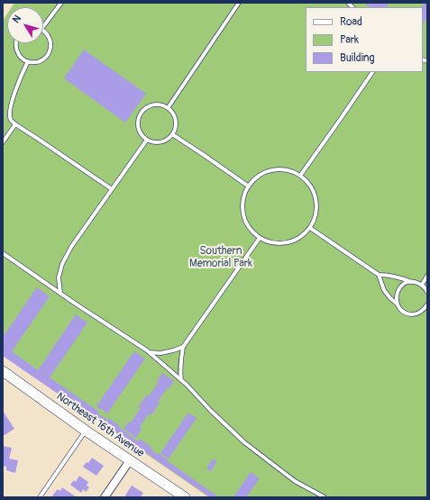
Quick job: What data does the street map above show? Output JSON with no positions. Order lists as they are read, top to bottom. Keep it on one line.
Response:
{"streets":{"street":["Northeast 16th Avenue"]},"parks":["Southern Memorial Park"],"legend":["Road","Park","Building"],"north":"top left"}
